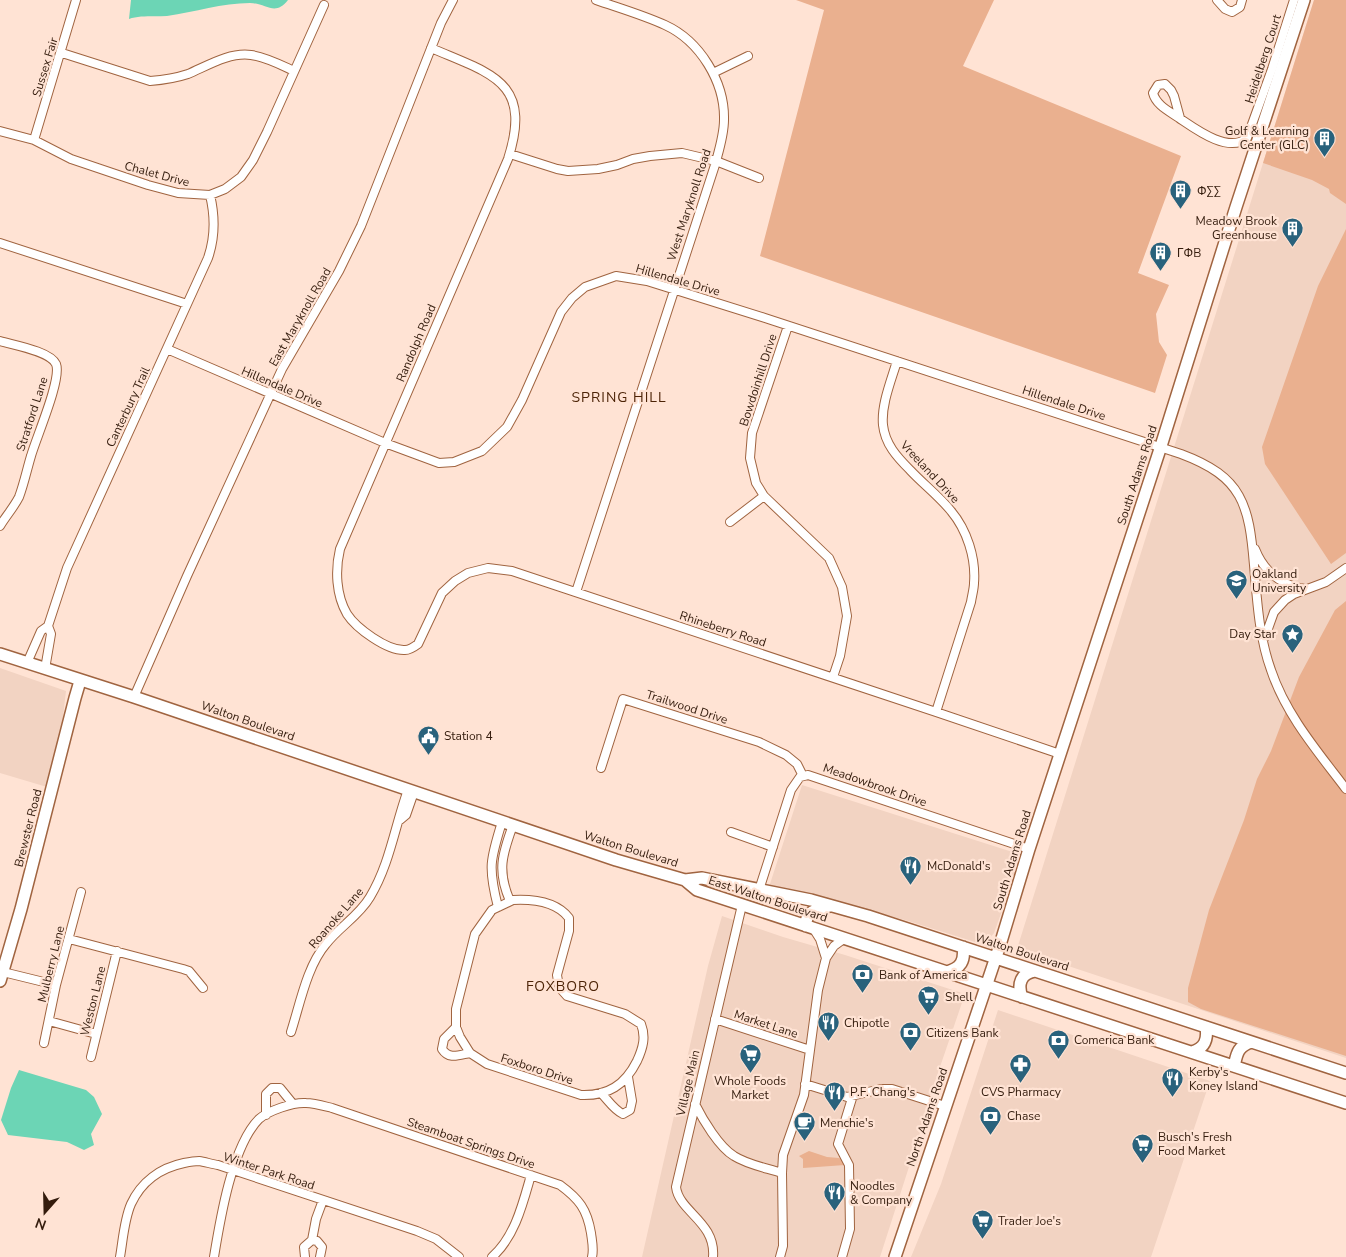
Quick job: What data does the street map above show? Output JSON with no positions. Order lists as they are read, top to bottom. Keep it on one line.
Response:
{"streets":{"main road":["South Adams Road","Walton Boulevard","Brewster Road","East Walton Boulevard","North Adams Road"],"street":["Heidelberg Court","Sussex Fair","Chalet Drive","West Maryknoll Road","Hillendale Drive","East Maryknoll Road","Randolph Road","Bowdoinhill Drive","Canterbury Trail","Stratford Lane","Vreeland Drive","Rhineberry Road","Trailwood Drive","Meadowbrook Drive","Roanoke Lane","Mulberry Lane","Weston Lane","Market Lane","Foxboro Drive","Village Main","Steamboat Springs Drive","Winter Park Road"]},"crossings":[["Sussex Fair","Chalet Drive"],["Chalet Drive","Canterbury Trail"],["West Maryknoll Road","Hillendale Drive"],["West Maryknoll Road","Rhineberry Road"],["Hillendale Drive","East Maryknoll Road"],["Hillendale Drive","Randolph Road"],["Hillendale Drive","Bowdoinhill Drive"],["Hillendale Drive","Canterbury Trail"],["Hillendale Drive","Vreeland Drive"],["Hillendale Drive","South Adams Road"],["East Maryknoll Road","Randolph Road"],["East Maryknoll Road","Walton Boulevard"],["Randolph Road","Rhineberry Road"],["Bowdoinhill Drive","Rhineberry Road"],["Canterbury Trail","Walton Boulevard"],["Vreeland Drive","Rhineberry Road"],["South Adams Road","Rhineberry Road"],["South Adams Road","Walton Boulevard"],["South Adams Road","Meadowbrook Drive"],["South Adams Road","North Adams Road"],["Trailwood Drive","Meadowbrook Drive"],["Walton Boulevard","Meadowbrook Drive"],["Walton Boulevard","Brewster Road"],["Walton Boulevard","East Walton Boulevard"],["Walton Boulevard","Roanoke Lane"],["East Walton Boulevard","Village Main"],["Market Lane","Village Main"],["Steamboat Springs Drive","Winter Park Road"]],"districts":["SPRING HILL","FOXBORO"],"places":{"building":["Golf & Learning Center (GLC)","ΦΣΣ","Meadow Brook Greenhouse","ΓΦB"],"school or university":["Oakland University"],"place":["Day Star"],"public building":["Station 4"],"restaurant":["McDonald's","Chipotle","Kerby's Koney Island","P.F. Chang's","Noodles & Company"],"bank":["Bank of America","Citizens Bank","Comerica Bank","Chase"],"supermarket":["Shell","Whole Foods Market","Busch's Fresh Food Market","Trader Joe's"],"pharmacy":["CVS Pharmacy"],"cafe":["Menchie's"]},"north":"bottom"}
